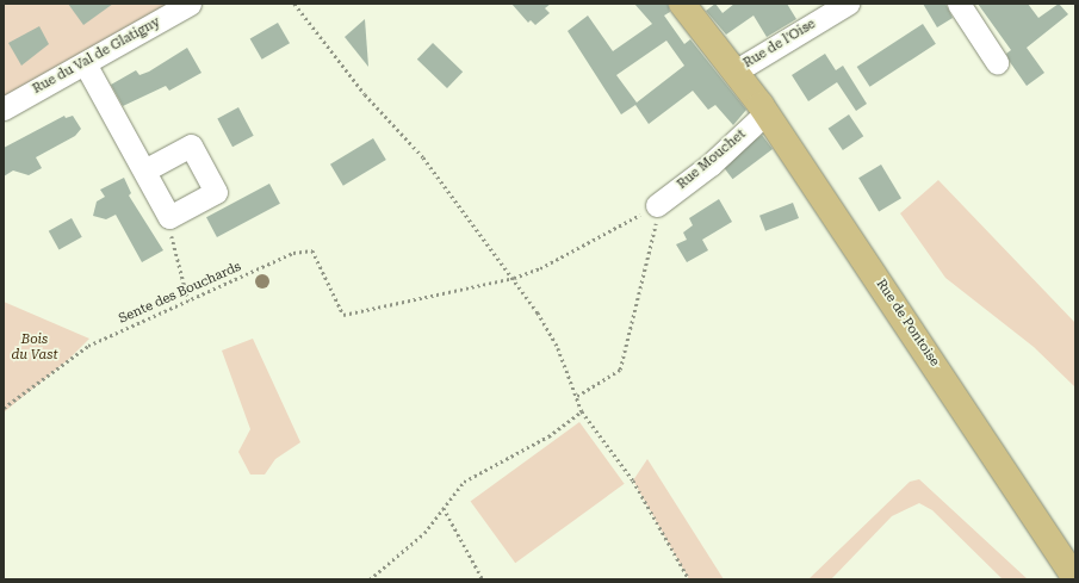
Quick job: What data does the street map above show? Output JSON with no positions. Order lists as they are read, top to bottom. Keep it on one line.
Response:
{"streets":{"main road":["Rue de Pontoise"],"street":["Rue de l'Oise","Rue du Val de Glatigny","Rue Mouchet"],"path":["Sente des Bouchards"]},"crossings":[["Rue de l'Oise","Rue de Pontoise"],["Rue Mouchet","Rue de Pontoise"]],"parks":["Bois du Vast"]}
